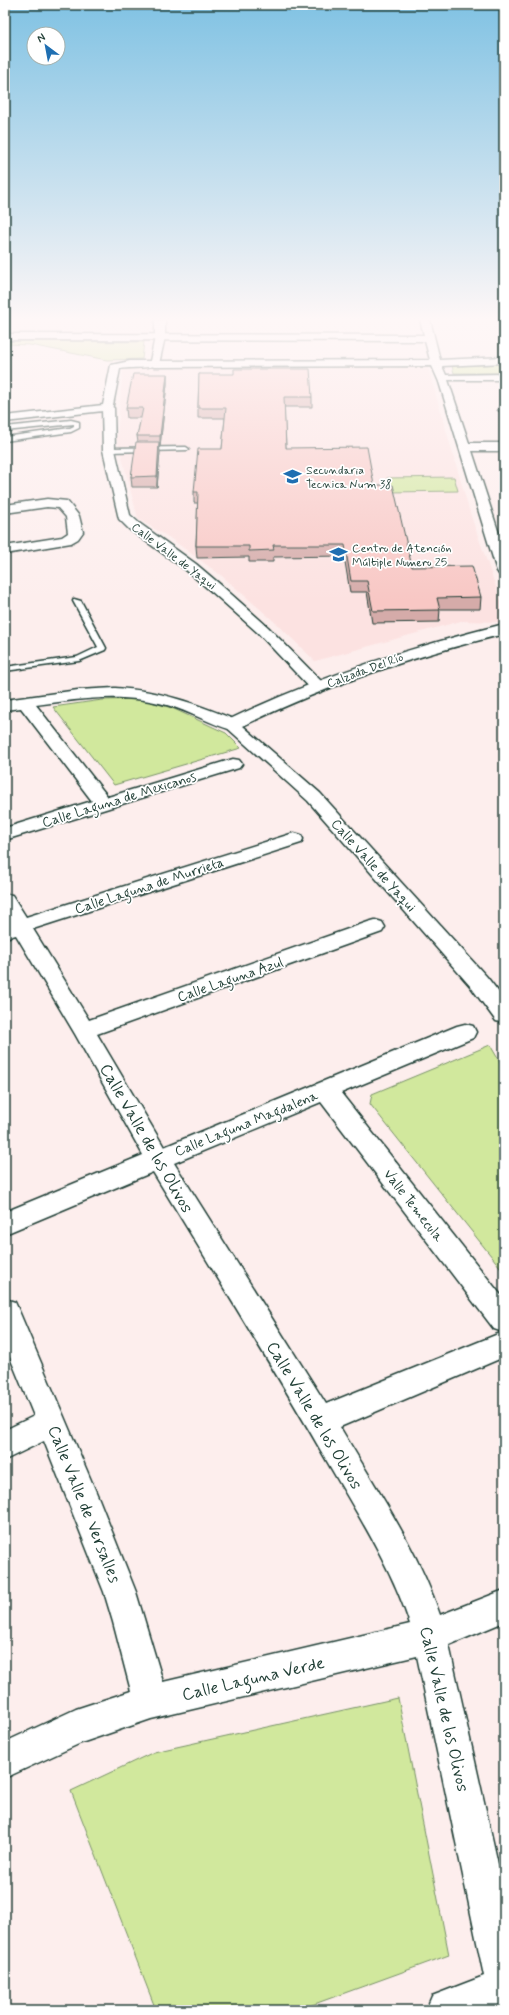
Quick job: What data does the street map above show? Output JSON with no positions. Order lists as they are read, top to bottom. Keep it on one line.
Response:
{"streets":{"street":["Calle Valle de Yaqui","Calzada Del Río","Calle Laguna de Mexicanos","Calle Laguna de Murrieta","Calle Laguna Azul","Calle Laguna Magdalena","Calle Valle de los Olivos","Valle Temecula","Calle Valle de Versalles","Calle Laguna Verde"]},"crossings":[["Calle Valle de Yaqui","Calzada Del Río"],["Calle Laguna de Murrieta","Calle Valle de los Olivos"],["Calle Laguna Azul","Calle Valle de los Olivos"],["Calle Laguna Magdalena","Calle Valle de los Olivos"],["Calle Laguna Magdalena","Valle Temecula"],["Calle Valle de los Olivos","Calle Laguna Verde"],["Calle Valle de Versalles","Calle Laguna Verde"]],"places":{"school or university":["Secundaria Tecnica Num 38","Centro de Atención Múltiple Numero 25"]},"north":"top left"}
